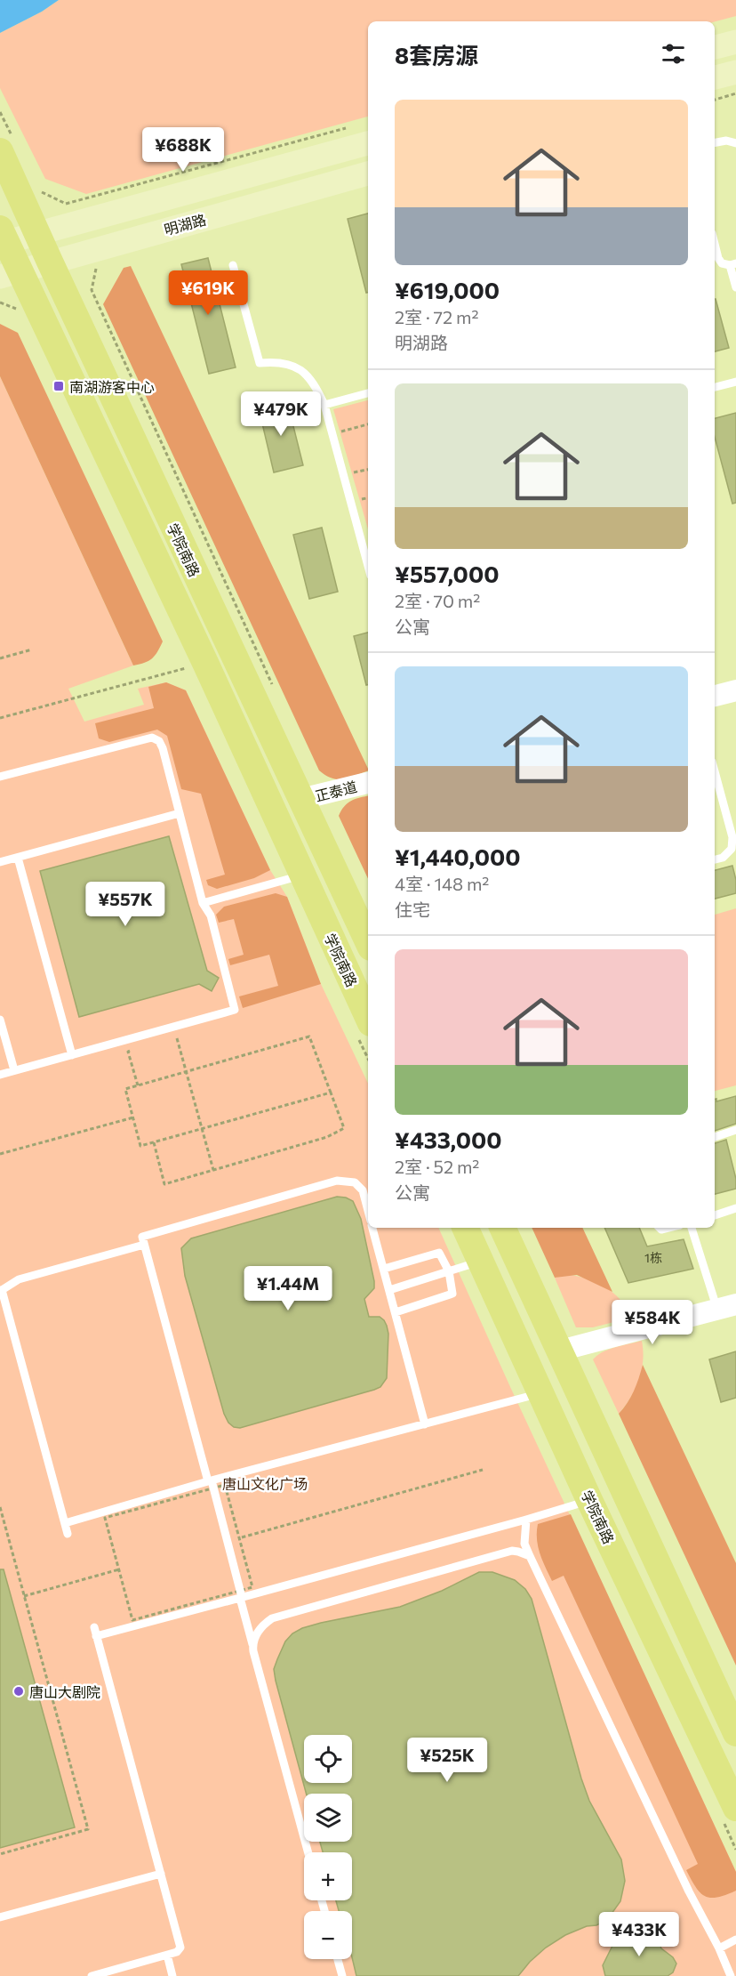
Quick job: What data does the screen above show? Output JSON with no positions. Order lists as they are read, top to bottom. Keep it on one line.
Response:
{"streets":{"main road":["明湖路","学院南路"],"street":["正泰道"]},"crossings":[["明湖路","学院南路"],["学院南路","正泰道"]],"parks":["唐山文化广场"],"places":{"transit":["南湖游客中心"],"other":["唐山大剧院"]},"house_numbers":["1栋"],"page":{"heading":"8套房源","list":[{"name":"¥619,000","note":"2室 · 72 m² · 明湖路"},{"name":"¥557,000","note":"2室 · 70 m² · 公寓"},{"name":"¥1,440,000","note":"4室 · 148 m² · 住宅"},{"name":"¥433,000","note":"2室 · 52 m² · 公寓"}],"price":["¥688K","¥619K","¥479K","¥557K","¥1.44M","¥584K","¥525K","¥433K"],"map_buttons":["+","−"]}}
